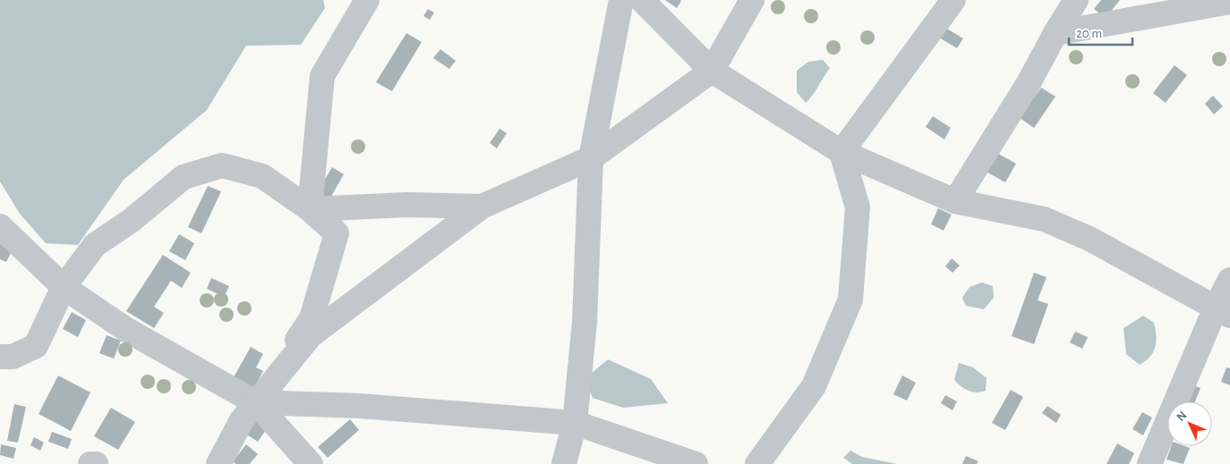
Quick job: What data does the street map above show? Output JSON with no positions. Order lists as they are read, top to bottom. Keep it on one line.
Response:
{"scale_bar":"20 m","north":"top left"}
